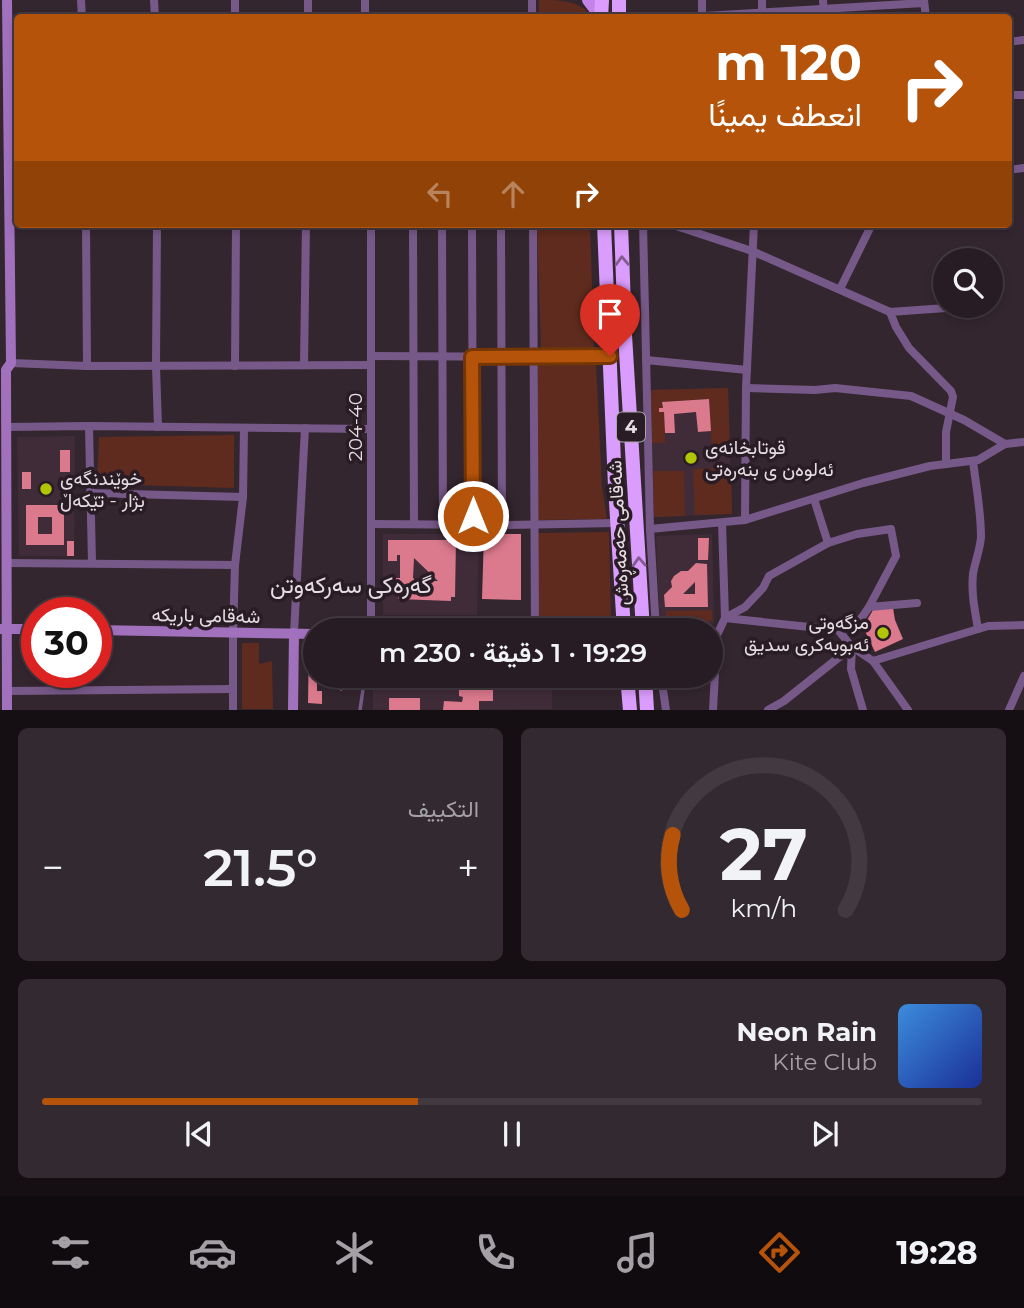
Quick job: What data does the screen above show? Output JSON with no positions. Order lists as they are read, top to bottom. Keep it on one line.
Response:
{"streets":{"highway":["4","شەقامی حەمەڕەش"],"street":["204-40","شەقامی باریکە"]},"districts":["گەرەکی سەرکەوتن"],"places":["قوتابخانەی ئەلوەن ی بنەرەتی","خوێندنگەی بژار - تێکەڵ","مزگەوتی ئەبوبەکری سدیق"],"page":{"turn":["120 m","انعطف يمينًا"],"limit":"30","trip":"19:29 · 1 دقيقة · 230 m","tile":"التكييف","heat":["−","21.5°","+"],"song":["Neon Rain","Kite Club"],"tabs":"19:28","gauge":["27","km/h"]}}
